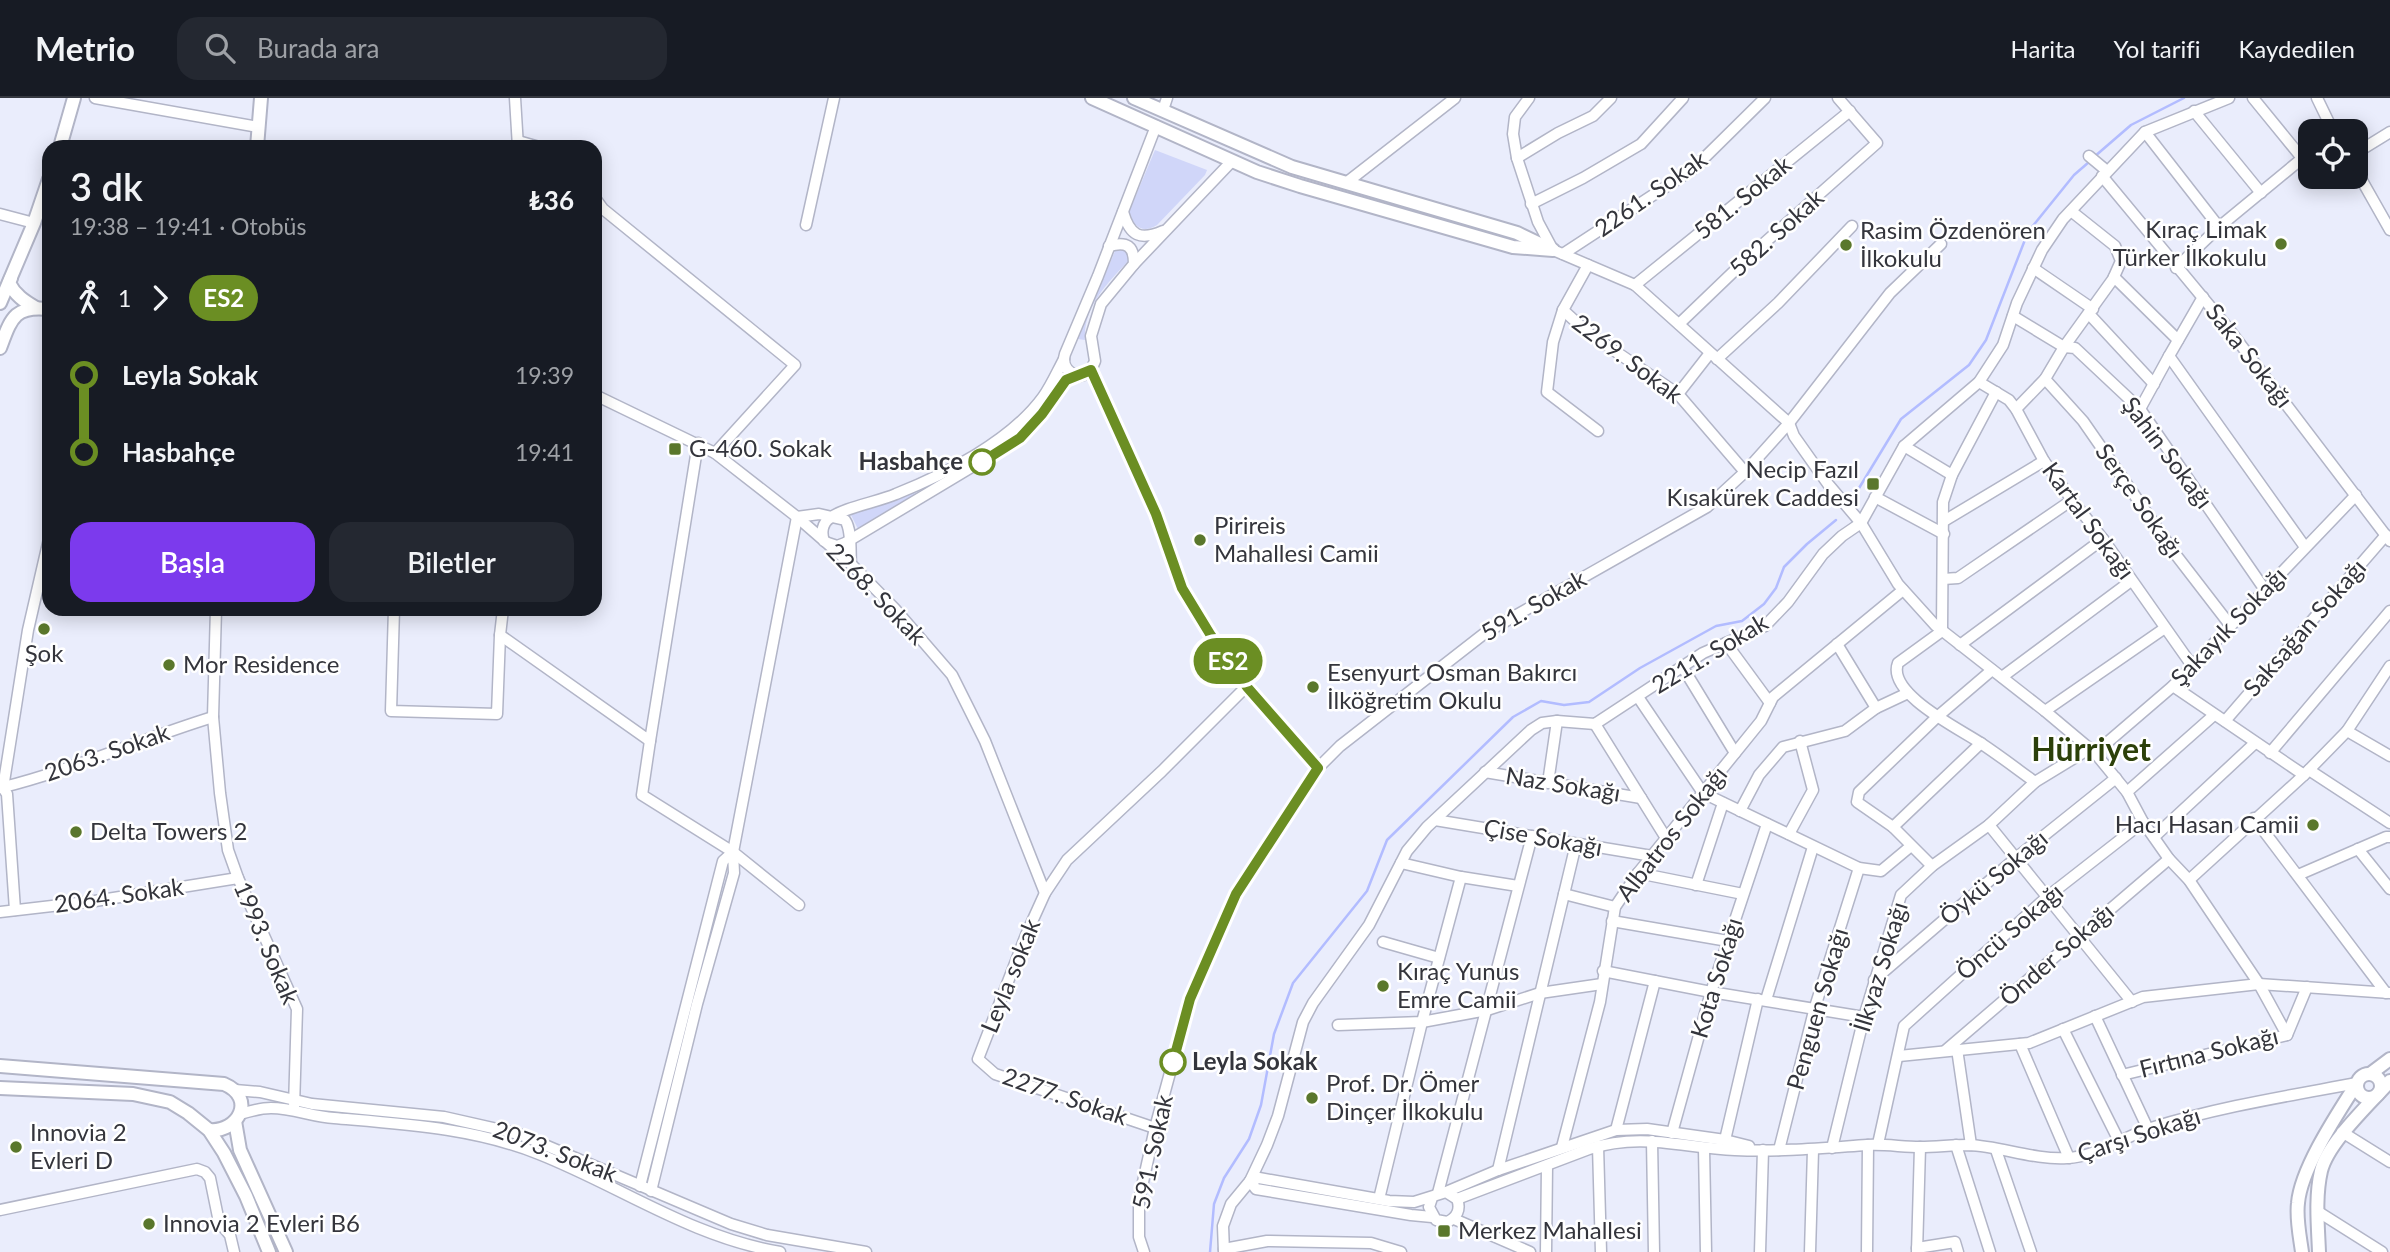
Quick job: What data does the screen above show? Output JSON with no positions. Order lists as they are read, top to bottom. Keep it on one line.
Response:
{"streets":{"street":["2261. Sokak","581. Sokak","582. Sokak","Saka Sokağı","2269. Sokak","Şahin Sokağı","Serçe Sokağı","Kartal Sokağı","2268. Sokak","591. Sokak","Şakayık Sokağı","Saksağan Sokağı","2211. Sokak","2063. Sokak","Naz Sokağı","Albatros Sokağı","Çise Sokağı","Öykü Sokağı","2064. Sokak","Öncü Sokağı","1993. Sokak","Önder Sokağı","İlkyaz Sokağı","Leyla sokak","Kota Sokağı","Penguen Sokağı","Fırtına Sokağı","2277. Sokak","Çarşı Sokağı","2073. Sokak"]},"crossings":[["581. Sokak","582. Sokak"],["Saka Sokağı","Şakayık Sokağı"],["Saka Sokağı","Saksağan Sokağı"],["Saka Sokağı","2211. Sokak"],["2269. Sokak","591. Sokak"],["Şahin Sokağı","Şakayık Sokağı"],["Şahin Sokağı","2211. Sokak"],["Serçe Sokağı","Şakayık Sokağı"],["Kartal Sokağı","Şakayık Sokağı"],["Kartal Sokağı","2211. Sokak"],["2268. Sokak","Leyla sokak"],["591. Sokak","2277. Sokak"],["Şakayık Sokağı","İlkyaz Sokağı"],["2063. Sokak","1993. Sokak"],["Albatros Sokağı","Çise Sokağı"],["Öykü Sokağı","İlkyaz Sokağı"],["2064. Sokak","1993. Sokak"],["Öncü Sokağı","Çarşı Sokağı"],["1993. Sokak","2073. Sokak"],["İlkyaz Sokağı","Çarşı Sokağı"],["Leyla sokak","2277. Sokak"],["Penguen Sokağı","Çarşı Sokağı"]],"districts":["Hürriyet"],"places":{"other":["Kıraç Limak Türker İlkokulu","Rasim Özdenören İlkokulu","Hasbahçe","Pirireis Mahallesi Camii","Şok","Mor Residence","Esenyurt Osman Bakırcı İlköğretim Okulu","Hacı Hasan Camii","Delta Towers 2","Kıraç Yunus Emre Camii","Leyla Sokak","Prof. Dr. Ömer Dinçer İlkokulu","Innovia 2 Evleri D","Innovia 2 Evleri B6"],"transit":["G-460. Sokak","Necip Fazıl Kısakürek Caddesi","Merkez Mahallesi"]},"lines":["bus line ES2"],"page":{"header":"Metrio","search":"Burada ara","nav":["Harita","Yol tarifi","Kaydedilen"],"on_map":"ES2","heading":["3 dk","19:38 – 19:41 · Otobüs","₺36"],"legs":["1","ES2"],"list":[{"name":"Leyla Sokak","value":"19:39"},{"name":"Hasbahçe","value":"19:41"}],"buttons":["Başla","Biletler"]}}
